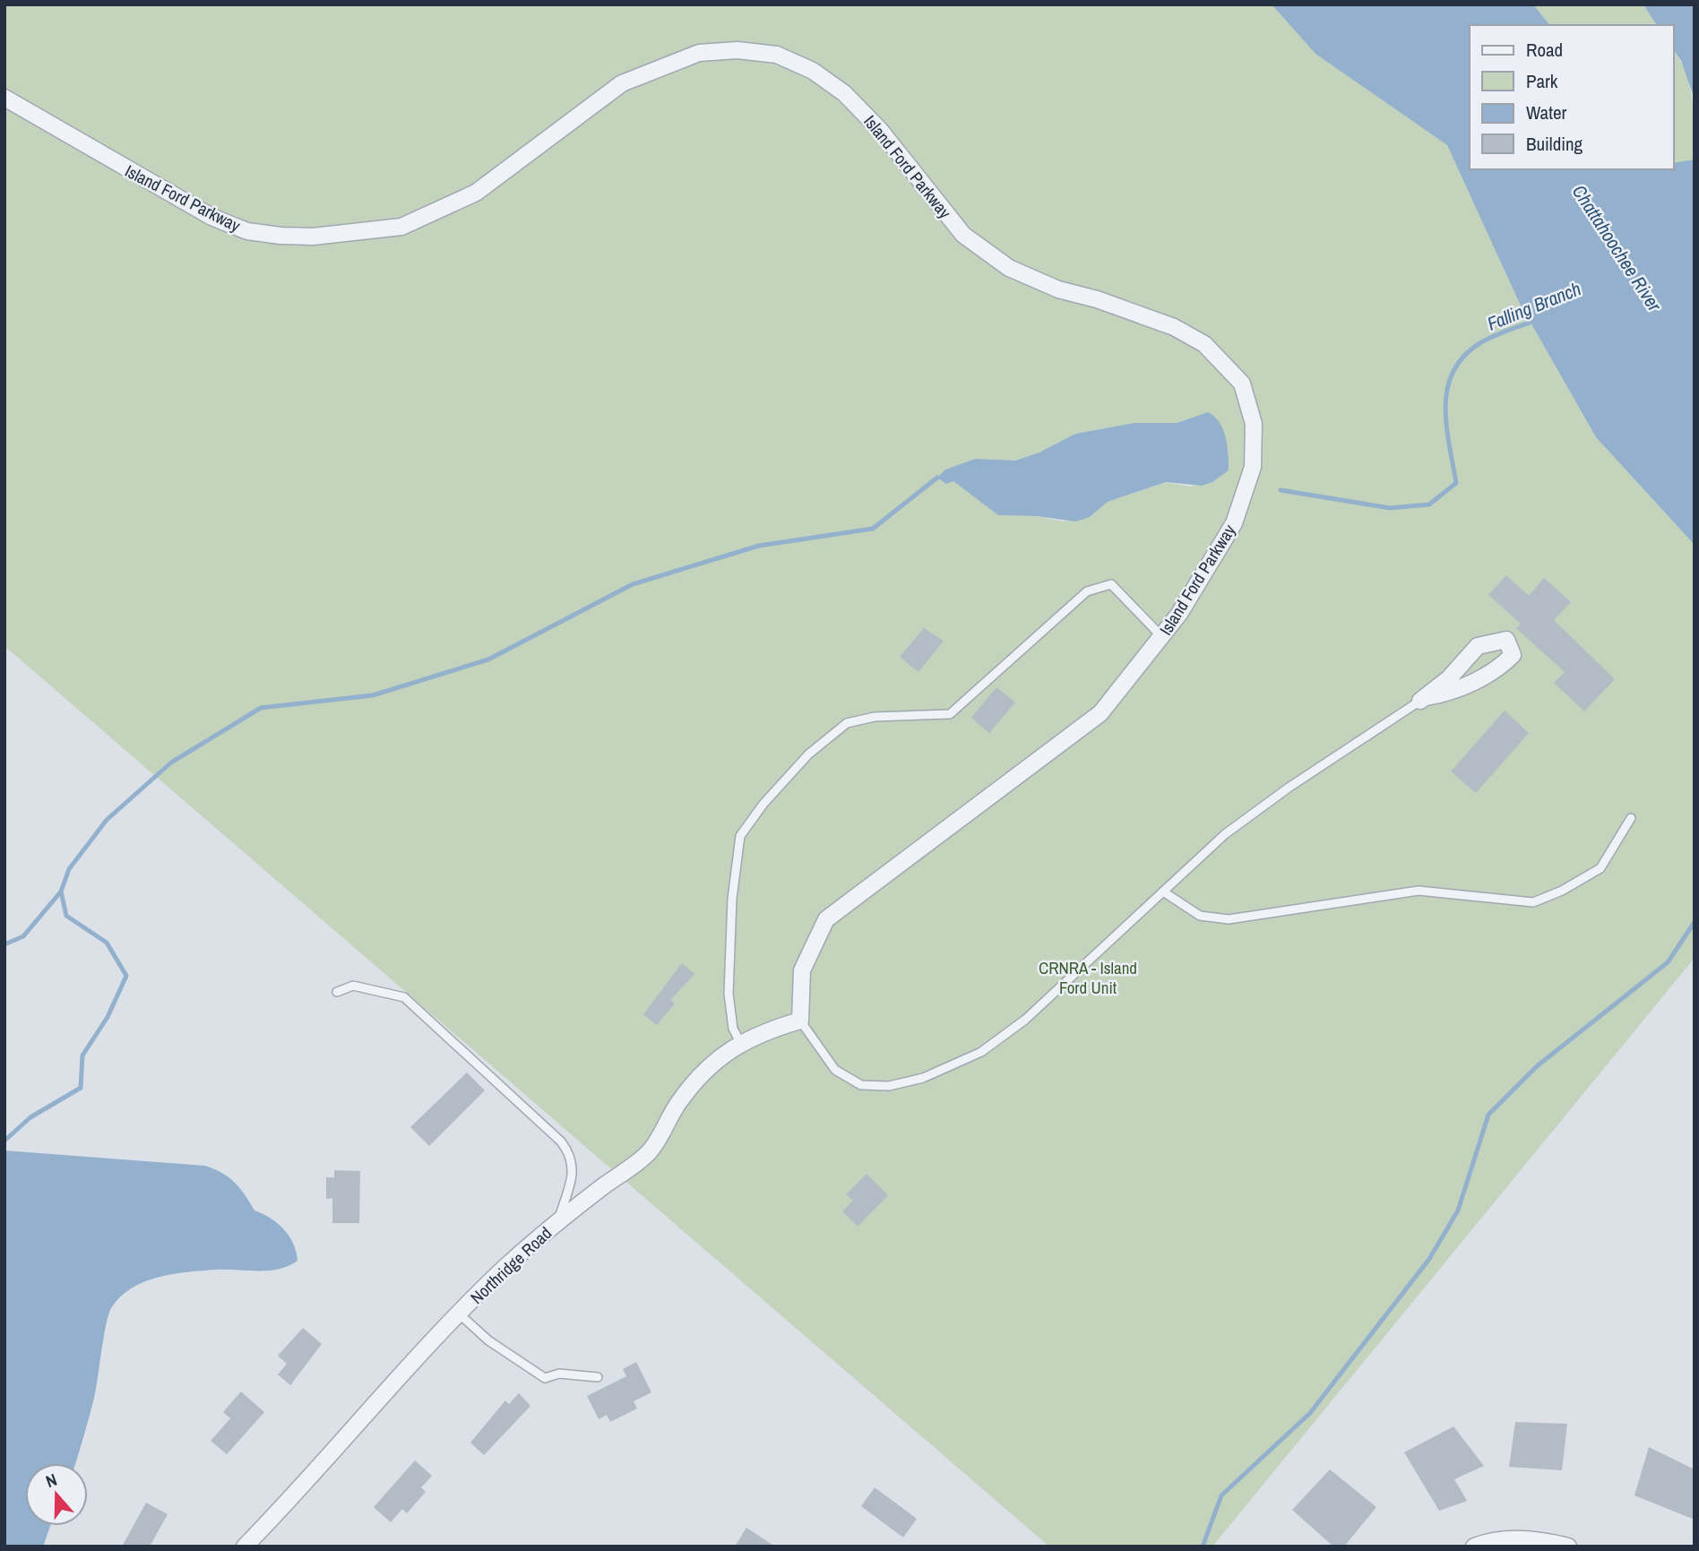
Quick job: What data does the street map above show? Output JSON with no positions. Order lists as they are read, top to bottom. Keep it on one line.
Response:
{"streets":{"street":["Island Ford Parkway","Northridge Road"]},"crossings":[["Island Ford Parkway","Northridge Road"]],"water":["Chattahoochee River","Falling Branch"],"parks":["CRNRA - Island Ford Unit"],"legend":["Road","Park","Water","Building"],"north":"top"}
